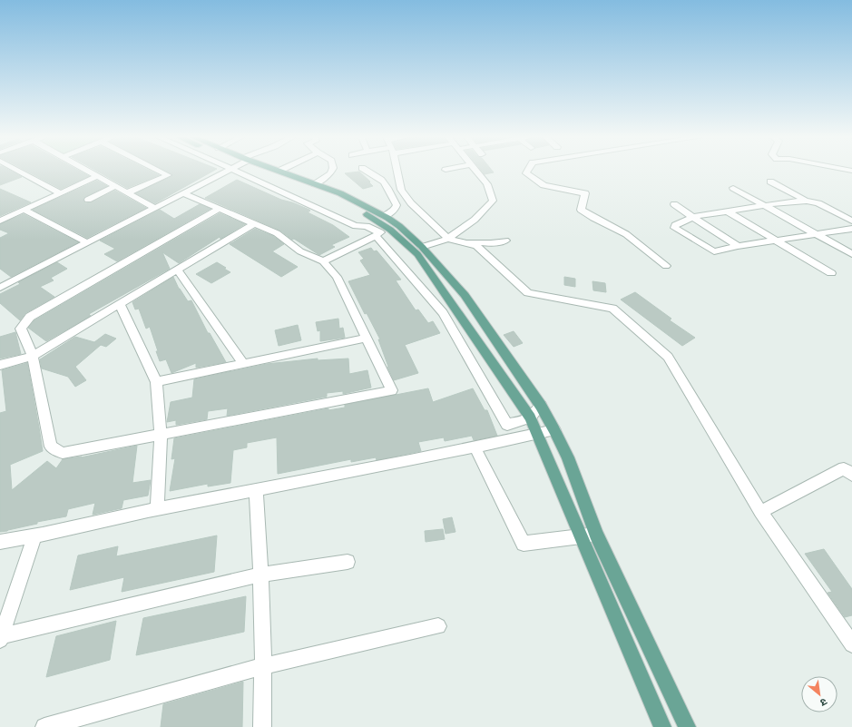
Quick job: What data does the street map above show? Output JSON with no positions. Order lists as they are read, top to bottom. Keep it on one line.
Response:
{"north":"bottom right"}
